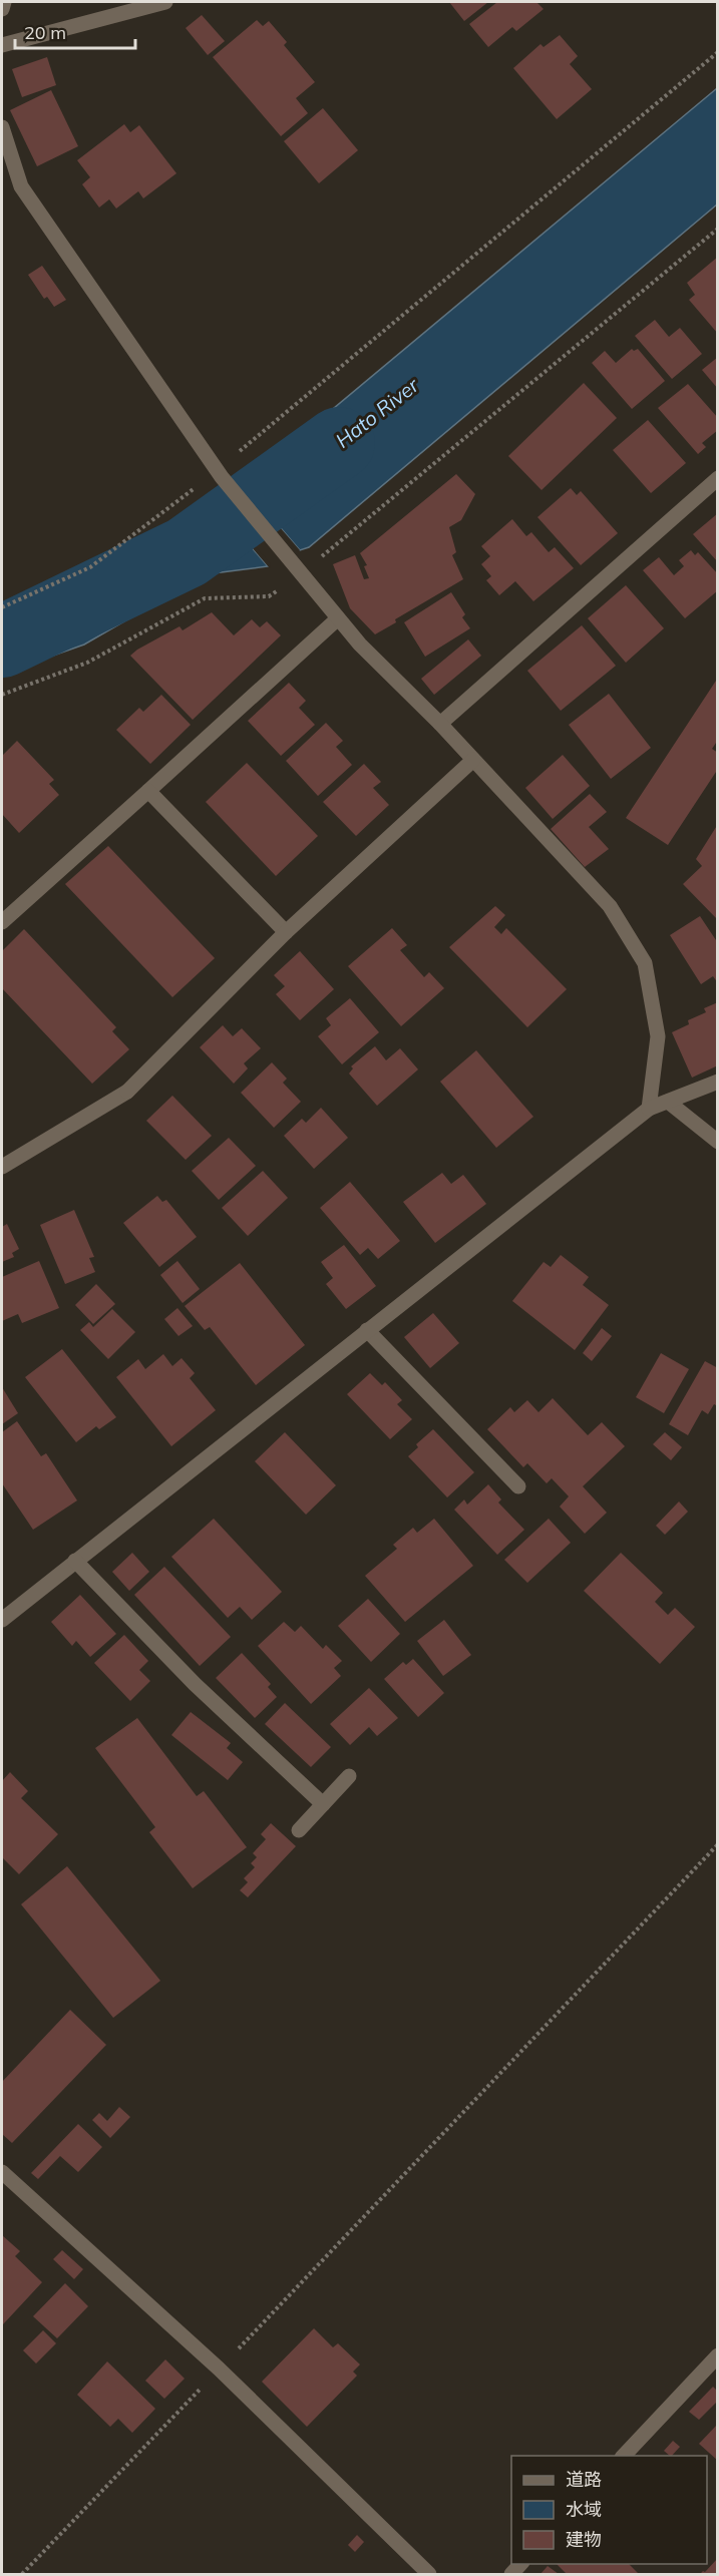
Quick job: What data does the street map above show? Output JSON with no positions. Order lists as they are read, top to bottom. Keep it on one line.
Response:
{"water":["Hato River"],"legend":["道路","水域","建物"],"scale_bar":"20 m"}
